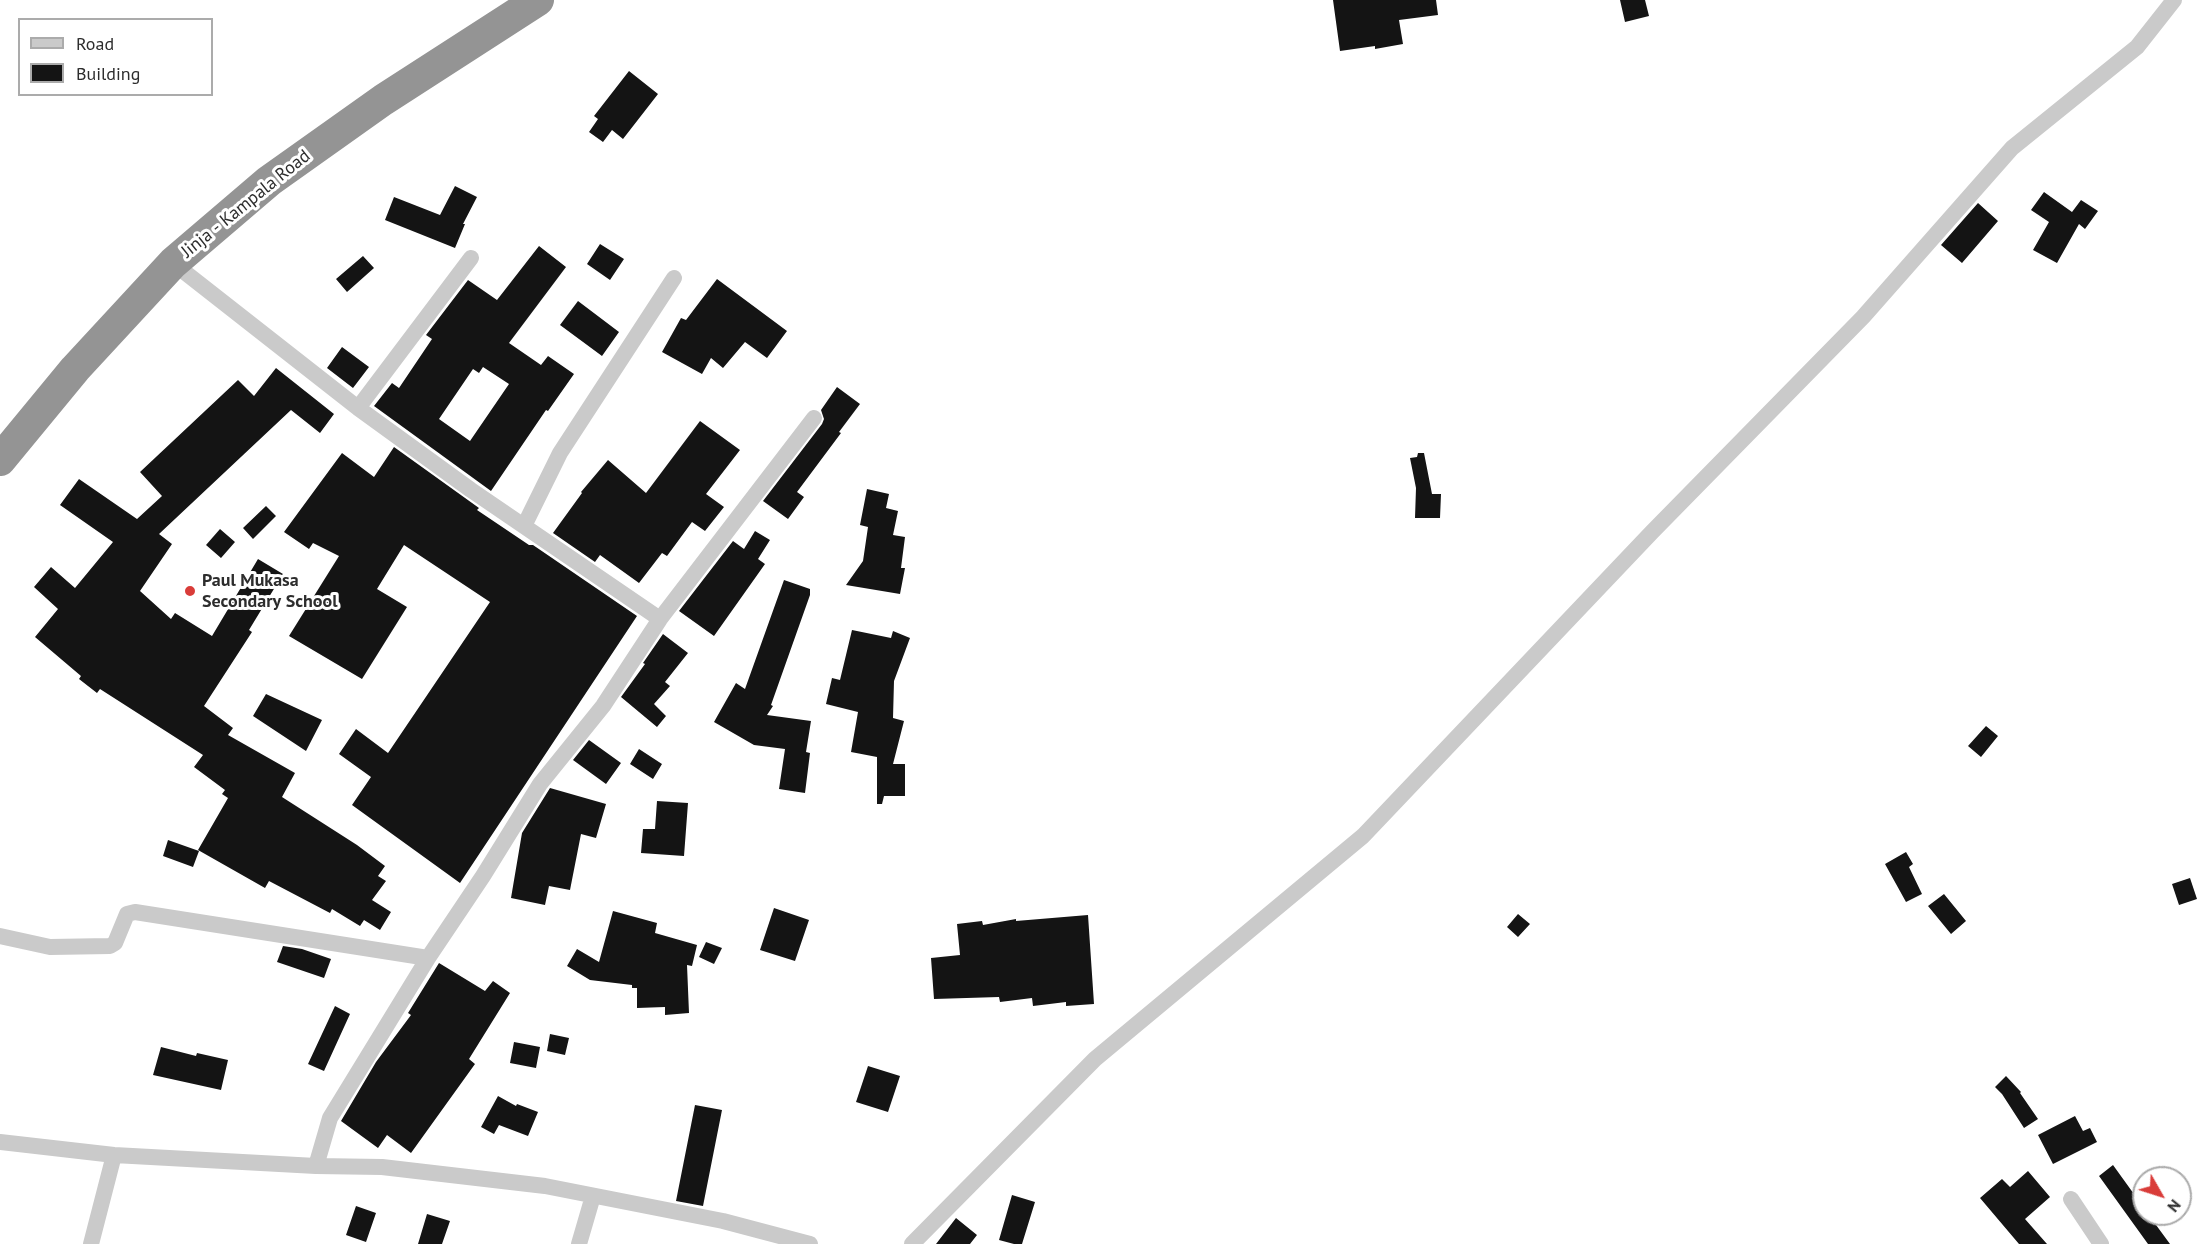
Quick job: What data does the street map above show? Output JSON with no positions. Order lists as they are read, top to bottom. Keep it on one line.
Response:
{"streets":{"highway":["Jinja - Kampala Road"]},"places":["Paul Mukasa Secondary School"],"legend":["Road","Building"],"north":"bottom right"}
